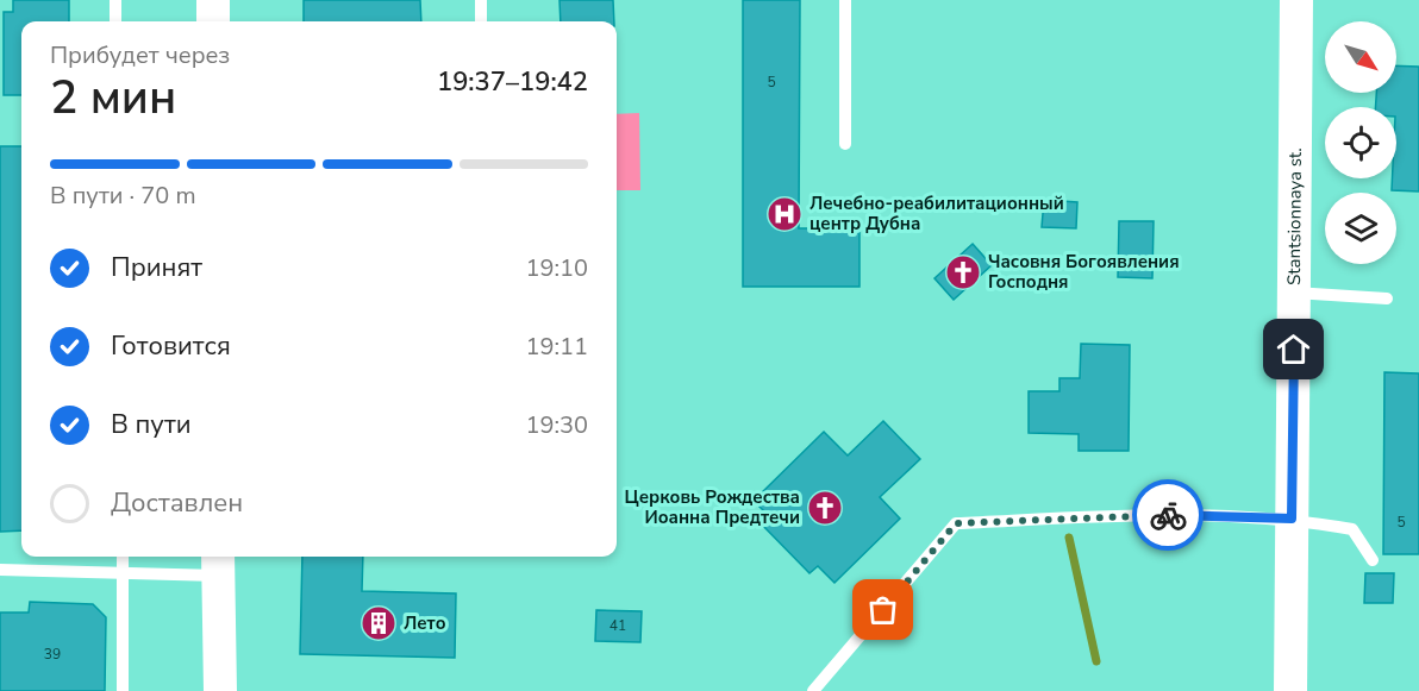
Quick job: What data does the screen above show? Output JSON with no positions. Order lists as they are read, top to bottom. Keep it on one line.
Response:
{"streets":{"main road":["Stantsionnaya st."]},"places":{"hospital":["Лечебно-реабилитационный центр Дубна"],"church":["Часовня Богоявления Господня","Церковь Рождества Иоанна Предтечи"],"building":["Лето"]},"house_numbers":["5","5","41","39"],"north":"bottom right","page":{"heading":["2 мин","Прибудет через","19:37–19:42"],"bar":"В пути · 70 m","list":[["Принят","19:10"],["Готовится","19:11"],["В пути","19:30"],"Доставлен"]}}
